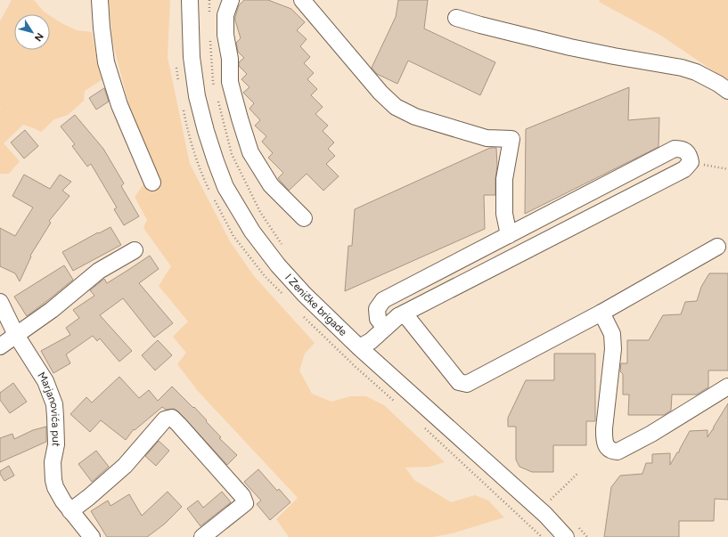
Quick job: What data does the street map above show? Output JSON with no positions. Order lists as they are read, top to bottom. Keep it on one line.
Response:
{"streets":{"street":["I Zeničke brigade","Marjanovića put"]},"north":"bottom right"}
